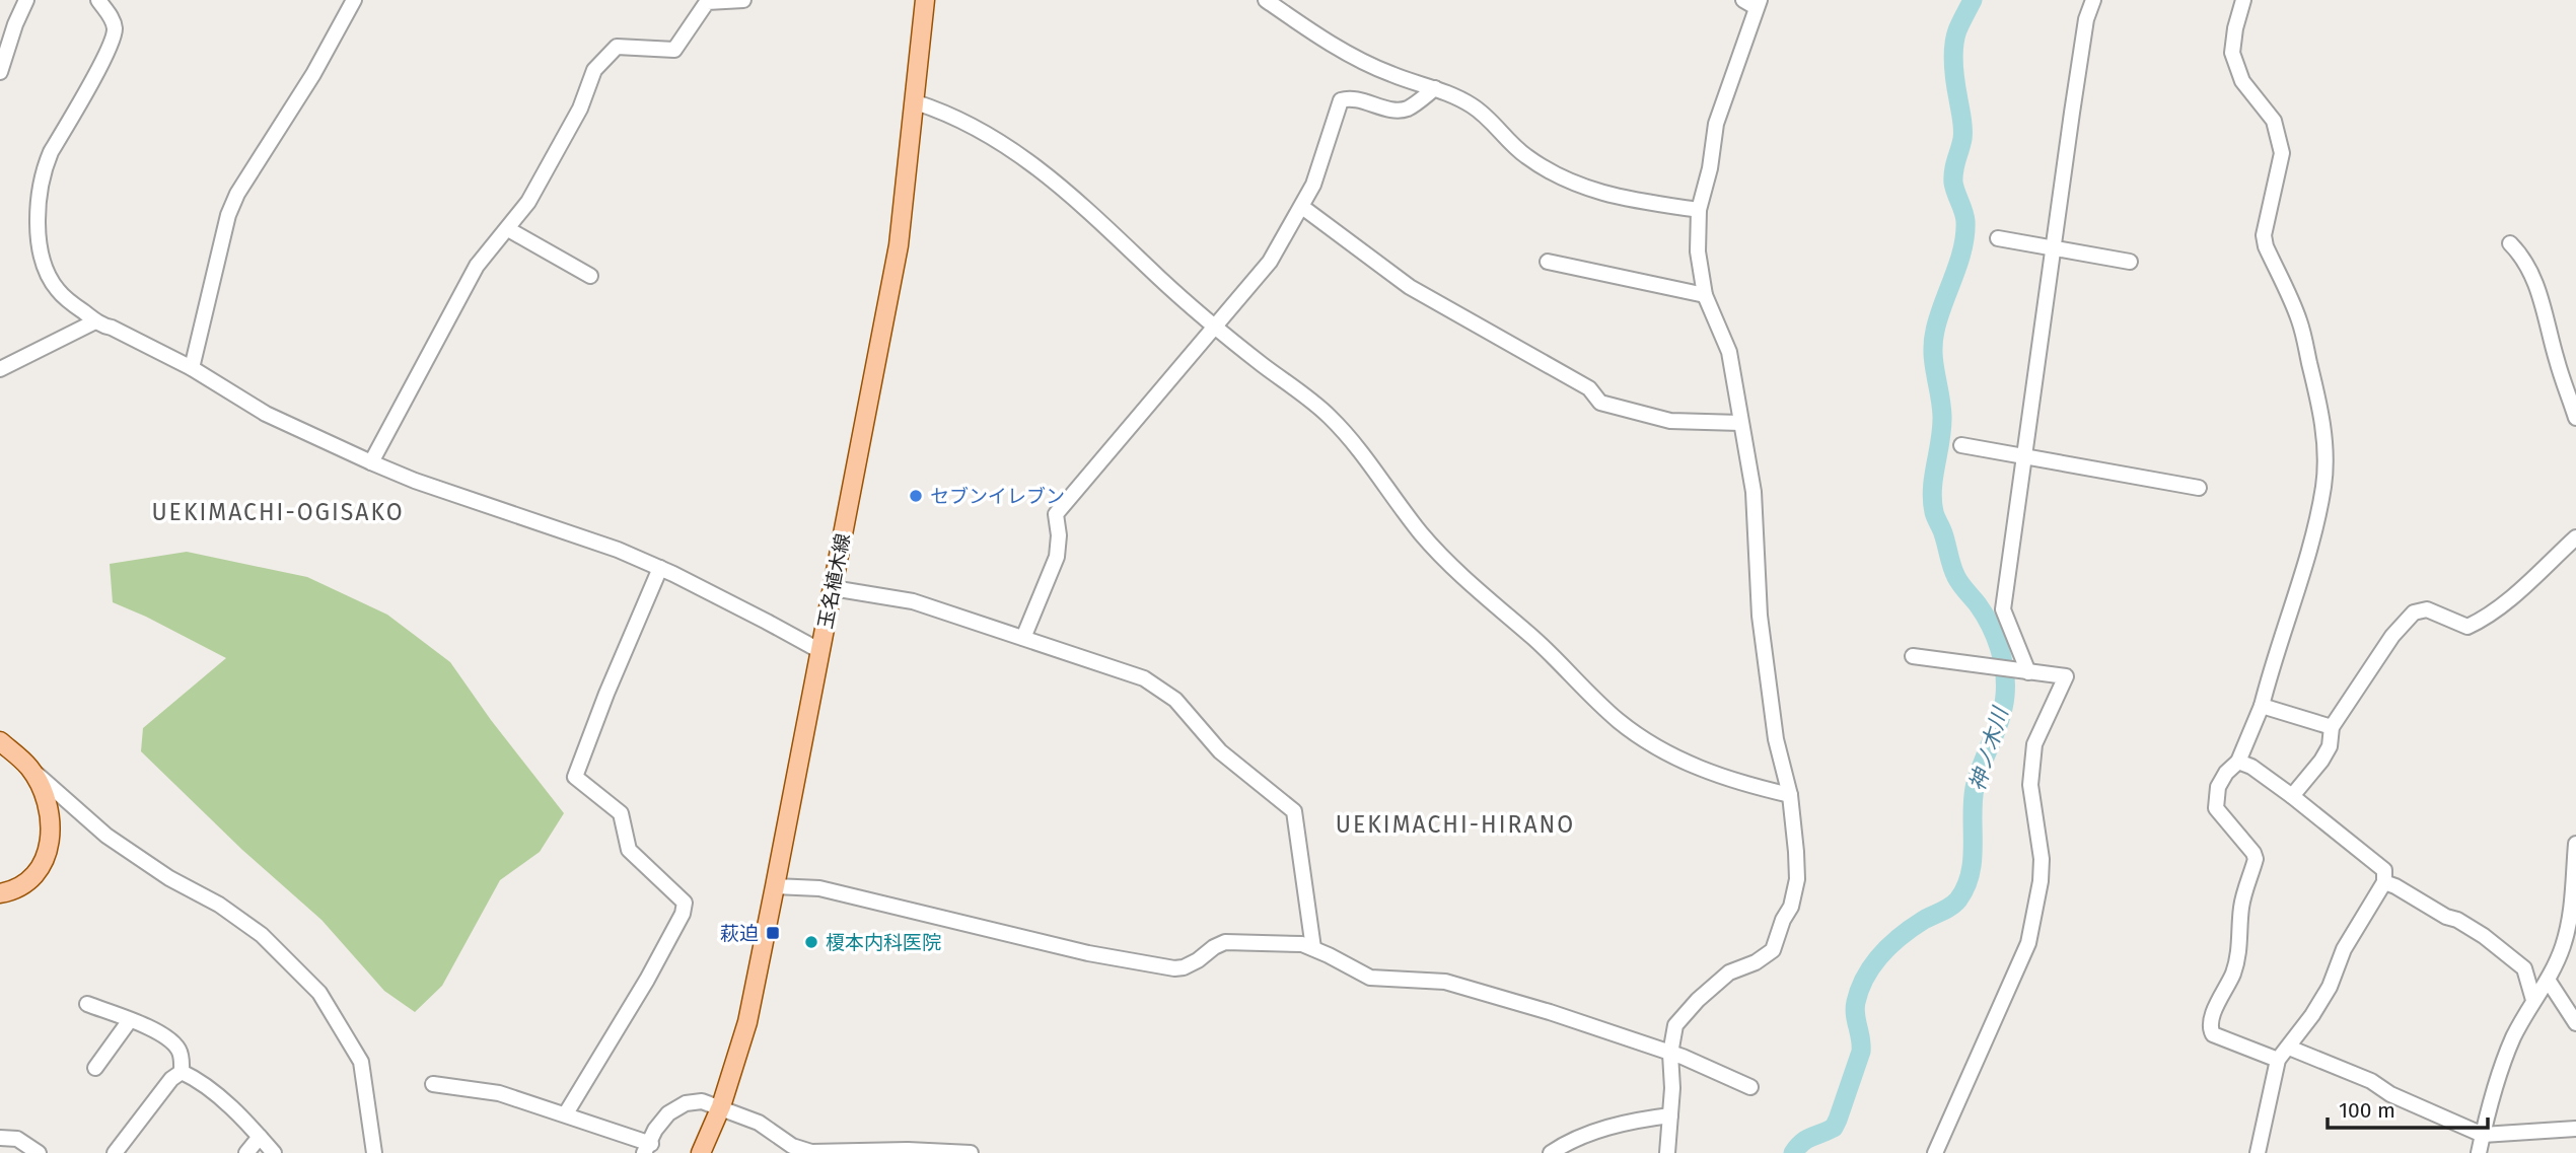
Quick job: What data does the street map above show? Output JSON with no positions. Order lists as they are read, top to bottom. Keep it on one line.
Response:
{"streets":{"main road":["玉名植木線"]},"districts":["UEKIMACHI-OGISAKO","UEKIMACHI-HIRANO"],"water":["神ノ木川"],"places":{"other":["セブンイレブン","榎本内科医院"],"transit":["萩迫"]},"scale_bar":"100 m"}
